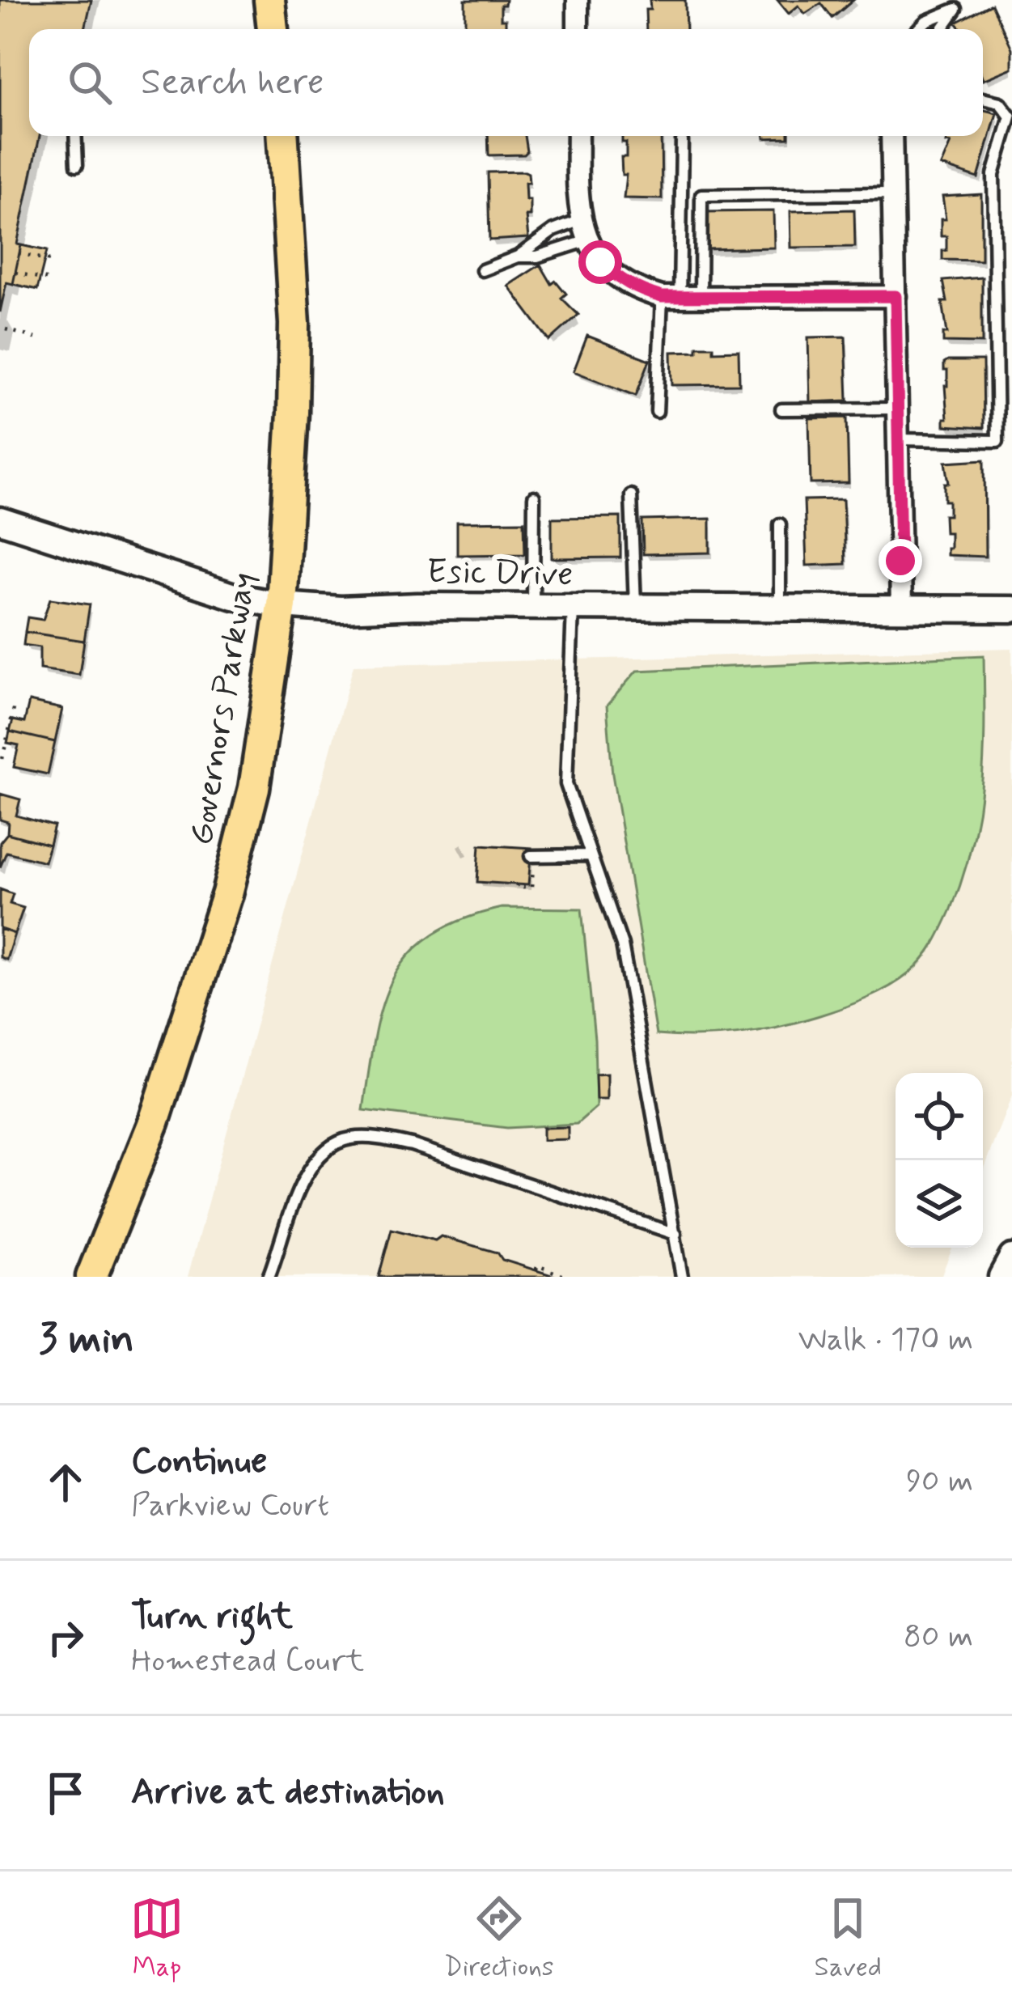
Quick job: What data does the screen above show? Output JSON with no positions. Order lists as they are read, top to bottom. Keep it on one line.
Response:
{"streets":{"main road":["Governors Parkway"],"street":["Esic Drive"]},"crossings":[["Esic Drive","Governors Parkway"]],"page":{"search":"Search here","heading":["3 min","Walk · 170 m"],"list":[["Continue","Parkview Court","90 m"],["Turn right","Homestead Court","80 m"],"Arrive at destination"],"nav":["Map","Directions","Saved"]}}
